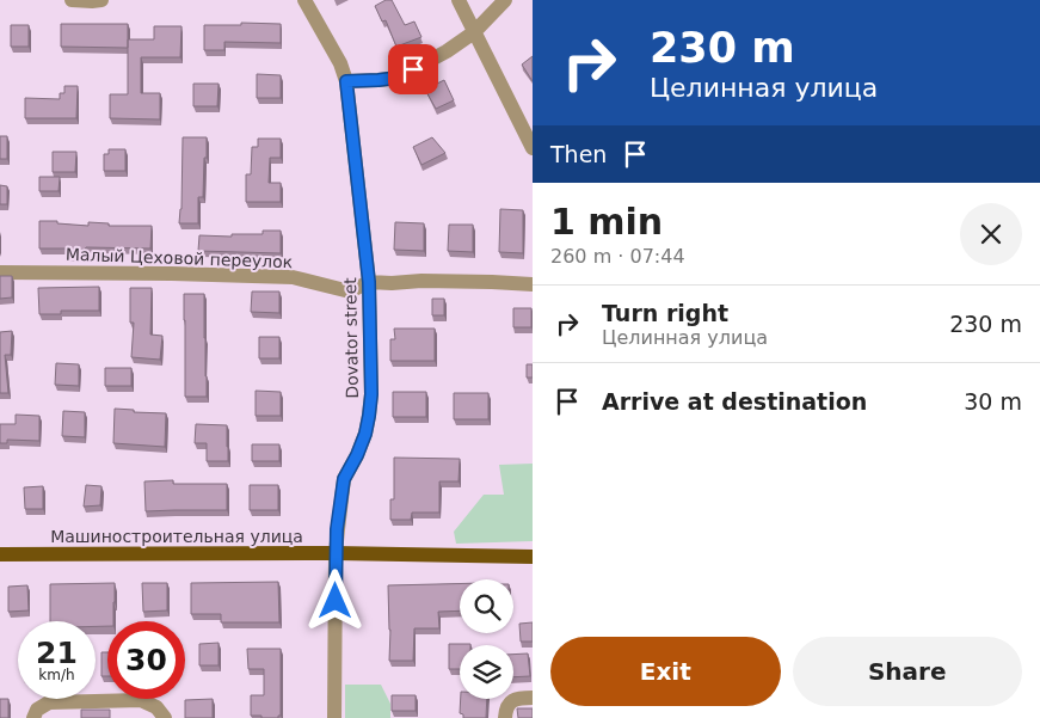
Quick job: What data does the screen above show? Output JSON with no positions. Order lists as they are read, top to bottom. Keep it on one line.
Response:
{"streets":{"main road":["Машиностроительная улица"],"street":["Малый Цеховой переулок","Dovator street"]},"crossings":[["Малый Цеховой переулок","Dovator street"],["Dovator street","Машиностроительная улица"]],"page":{"turn":["230 m","Целинная улица"],"then":"Then","heading":["1 min","260 m · 07:44"],"list":[{"name":"Turn right","note":"Целинная улица","value":"230 m"},{"name":"Arrive at destination","value":"30 m"}],"speed":"21 km/h","limit":"30","buttons":["Exit","Share"]}}
